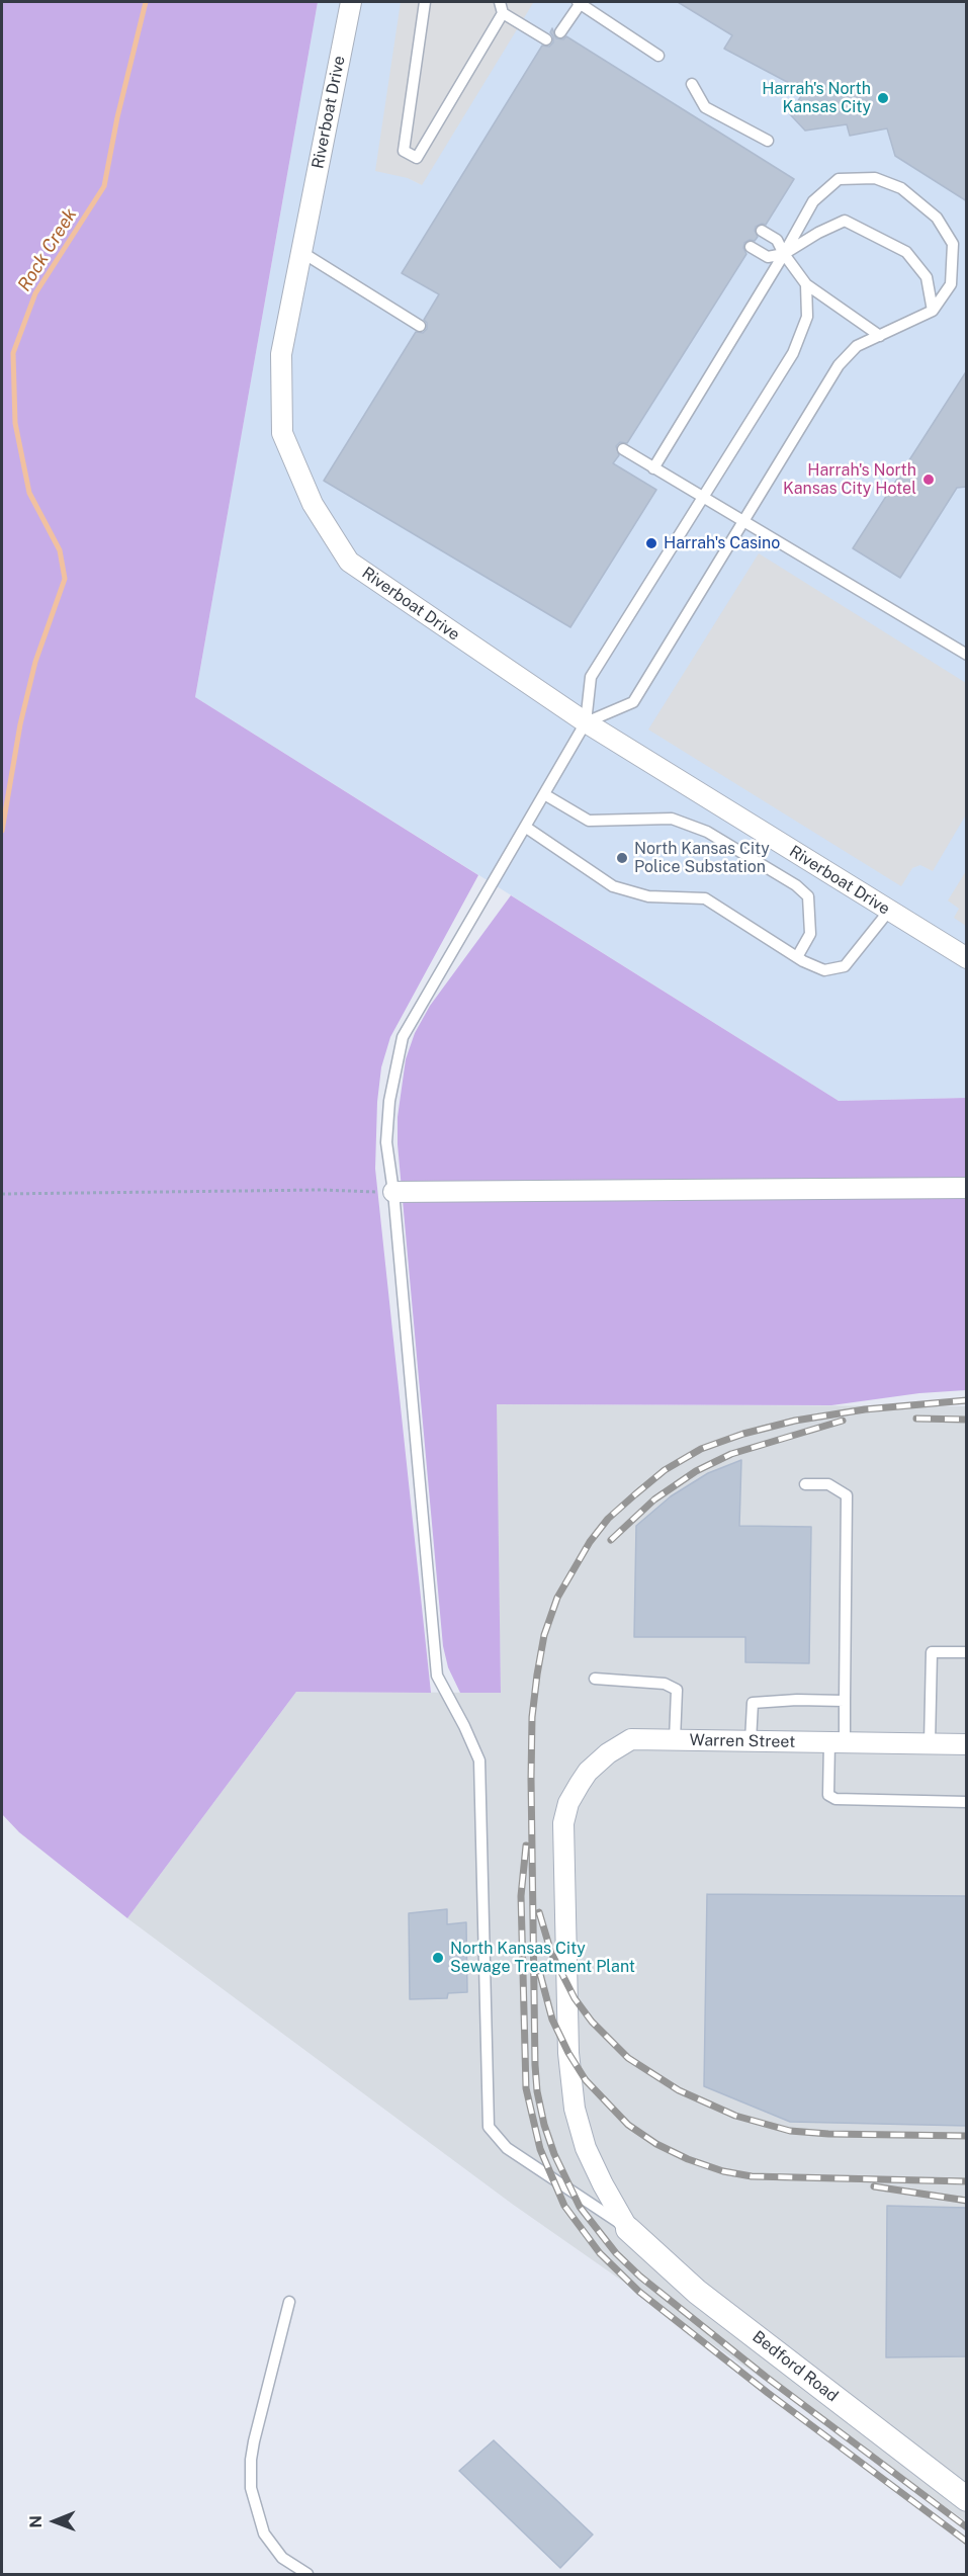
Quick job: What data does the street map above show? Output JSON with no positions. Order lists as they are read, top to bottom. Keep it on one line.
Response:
{"streets":{"street":["Riverboat Drive","Warren Street","Bedford Road"]},"crossings":[["Warren Street","Bedford Road"]],"water":["Rock Creek"],"places":["Harrah's North Kansas City","Harrah's North Kansas City Hotel","Harrah's Casino","North Kansas City Police Substation","North Kansas City Sewage Treatment Plant"],"north":"left"}
